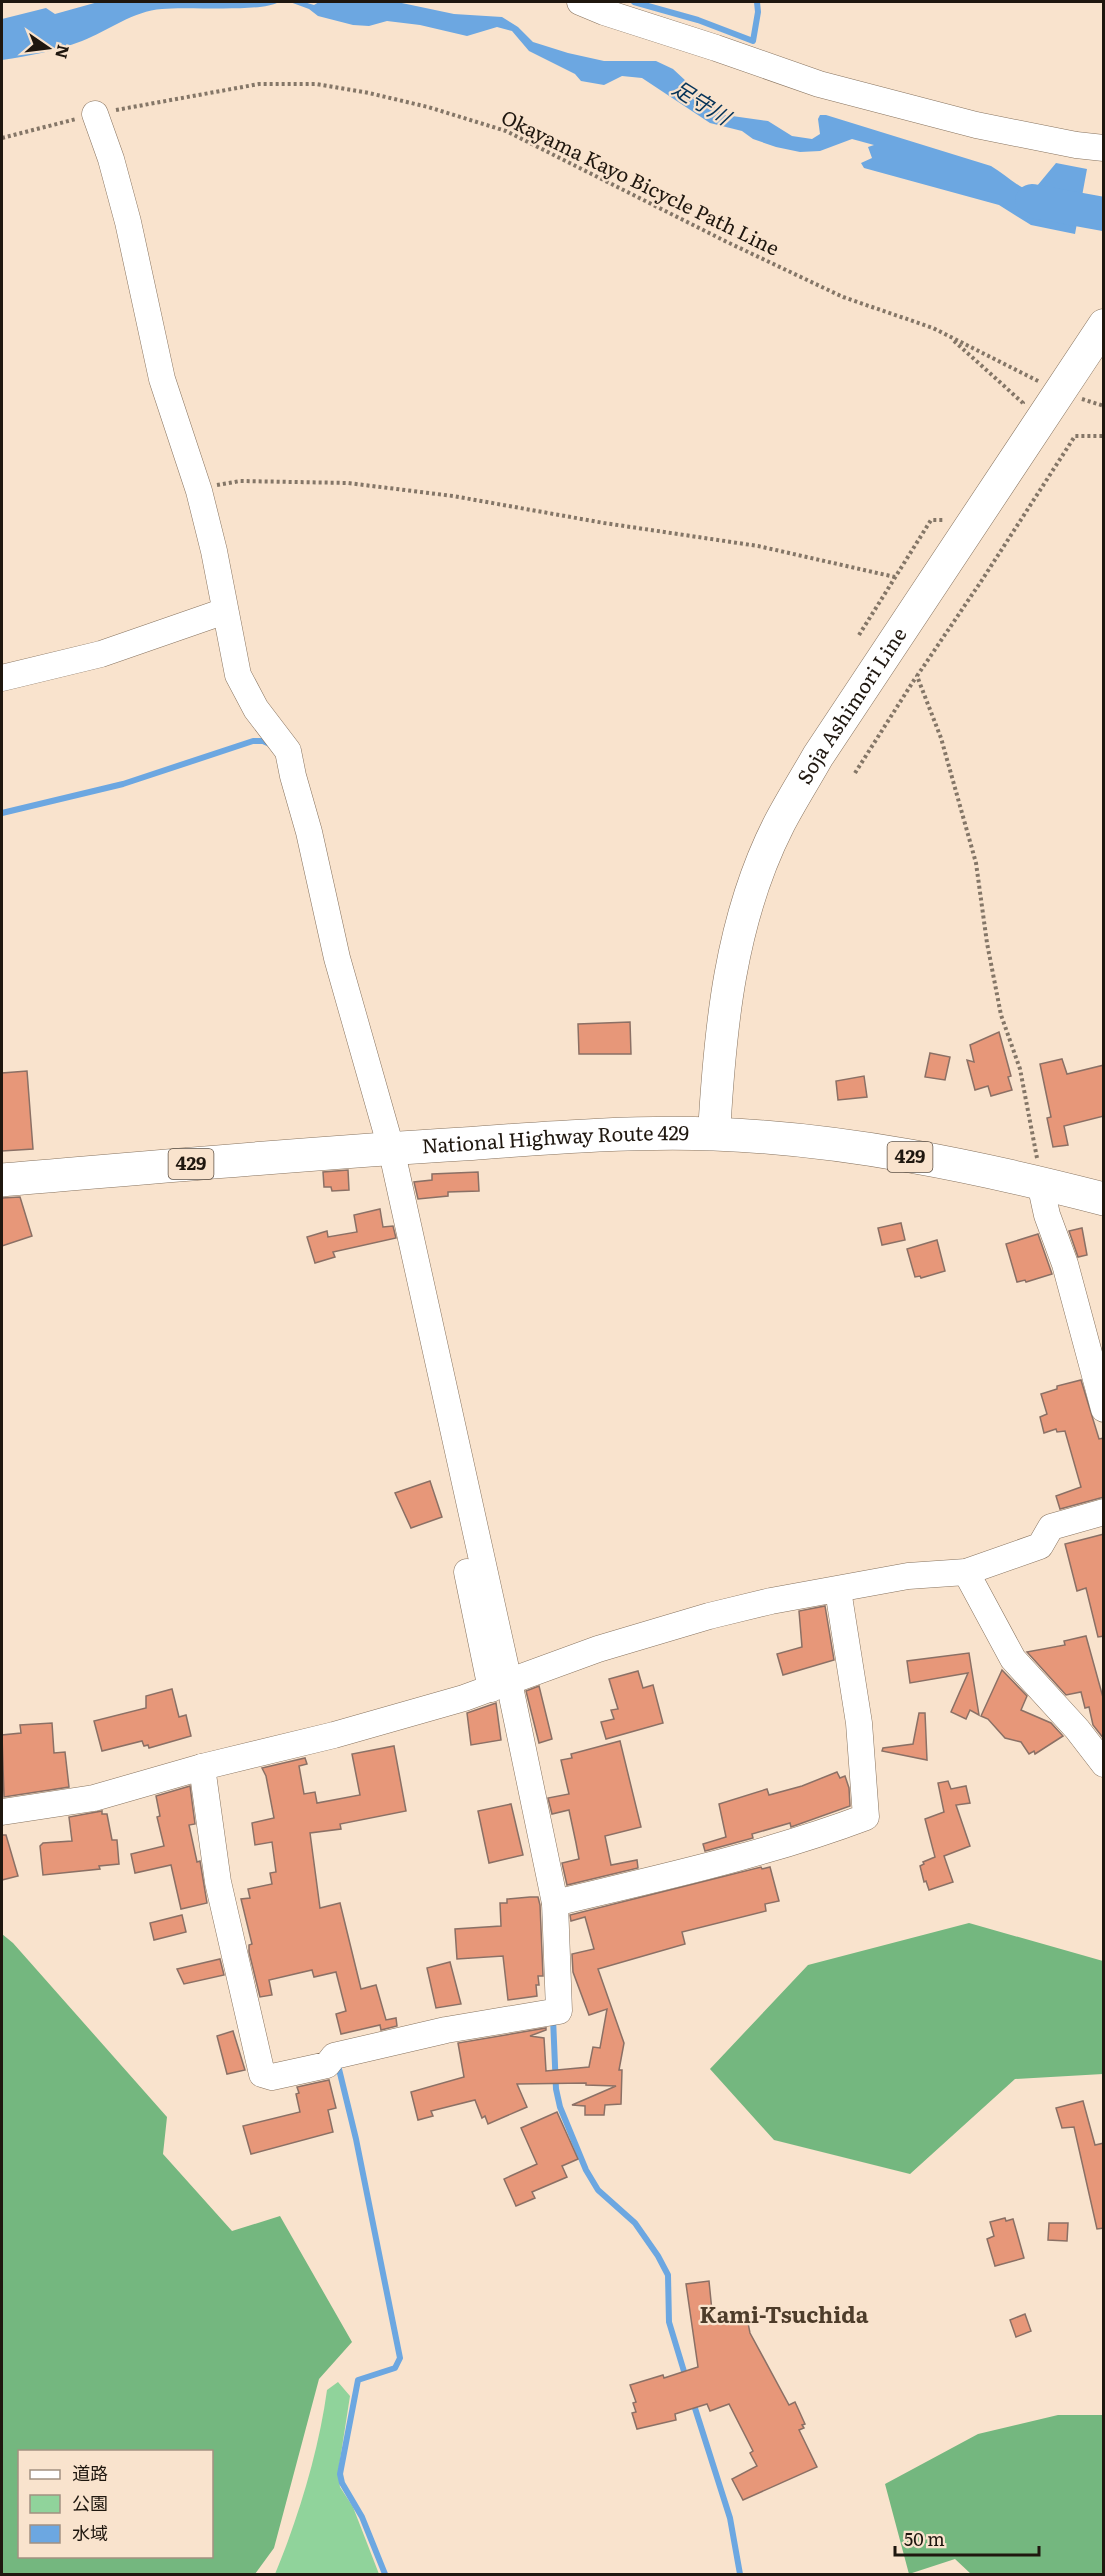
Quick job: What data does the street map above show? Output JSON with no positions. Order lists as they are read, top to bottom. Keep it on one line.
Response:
{"streets":{"highway":["National Highway Route 429","429"],"main road":["Soja Ashimori Line"],"path":["Okayama Kayo Bicycle Path Line"]},"crossings":[["Okayama Kayo Bicycle Path Line","Soja Ashimori Line"],["Soja Ashimori Line","National Highway Route 429"]],"districts":["Kami-Tsuchida"],"water":["足守川"],"legend":["道路","公園","水域"],"scale_bar":"50 m","north":"right"}
